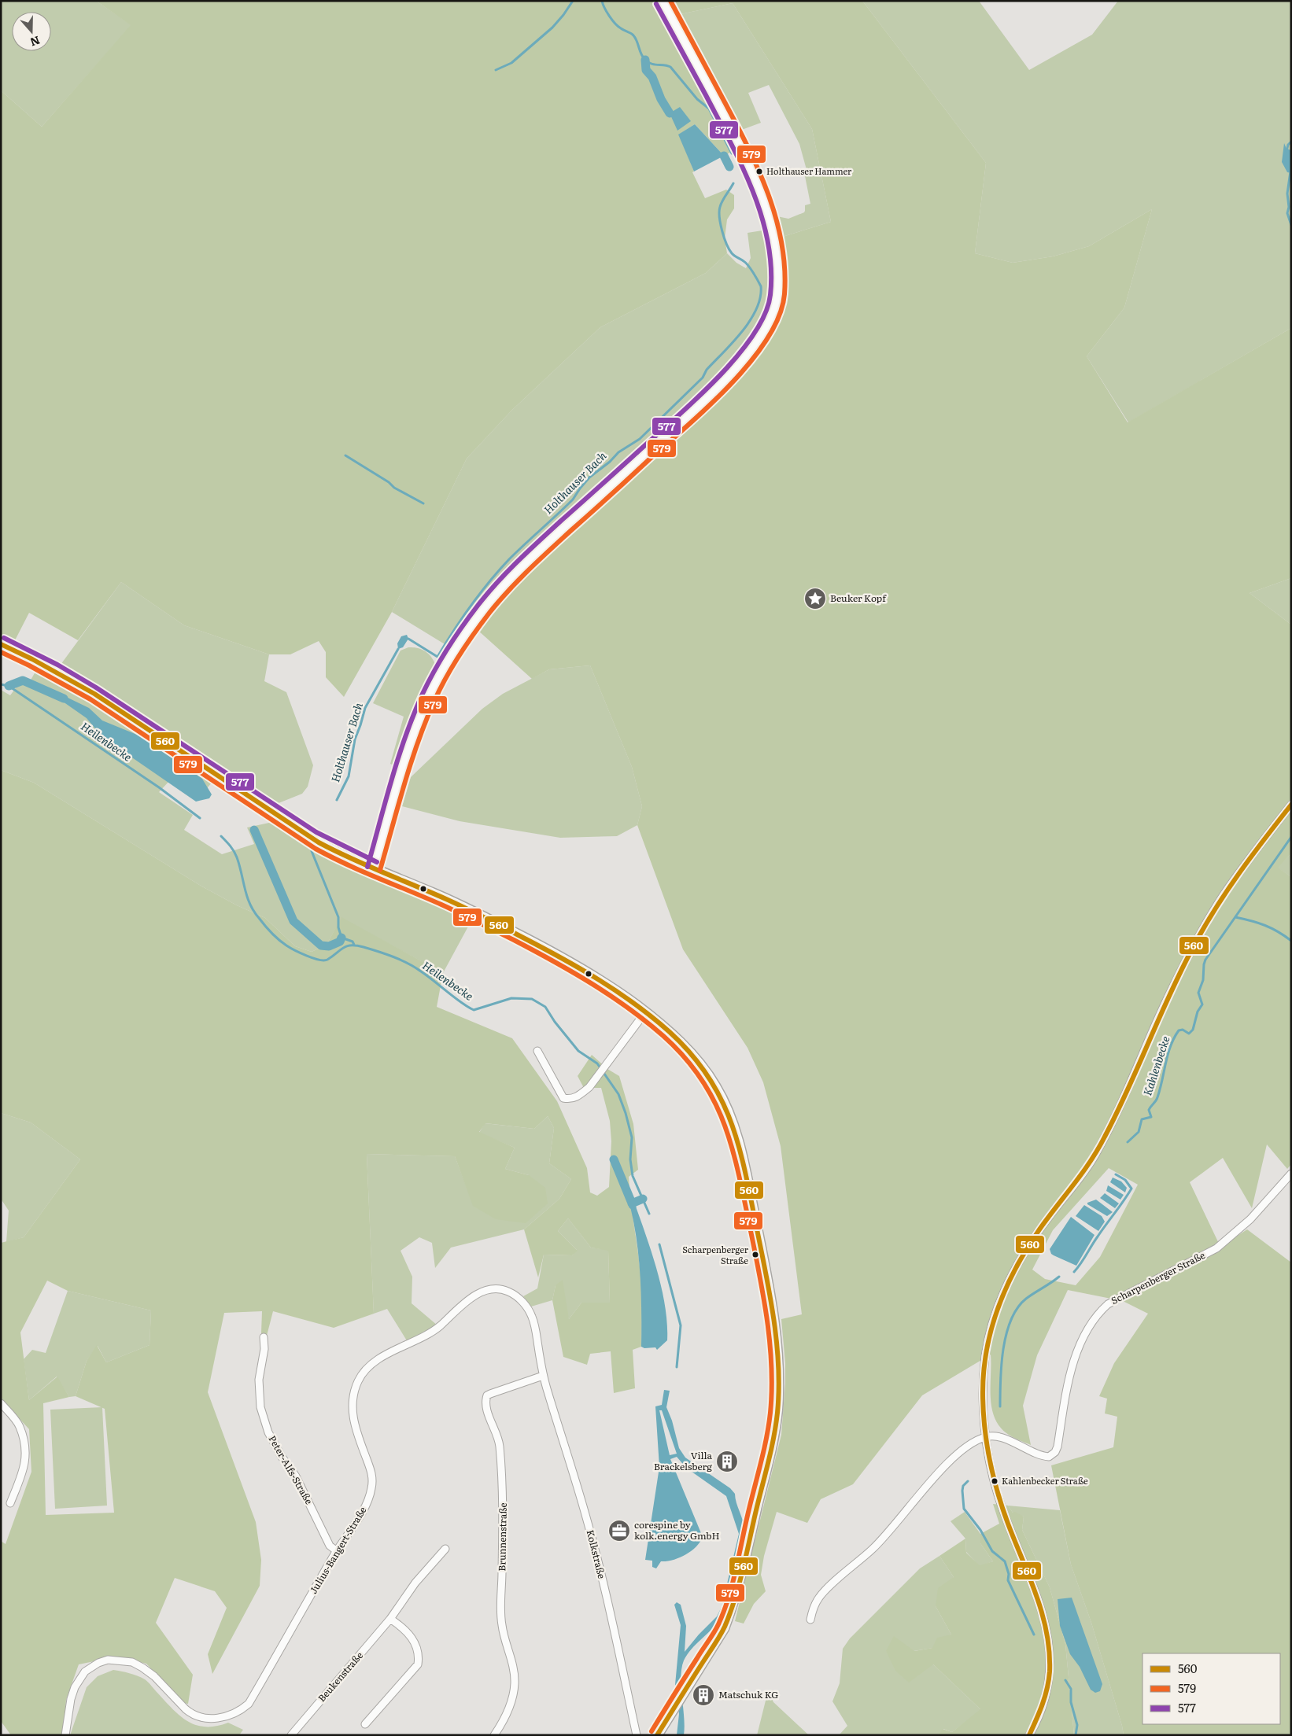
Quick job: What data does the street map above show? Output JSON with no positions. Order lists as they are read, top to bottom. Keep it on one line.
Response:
{"streets":{"street":["Scharpenberger Straße","Peter-Alfs-Straße","Brunnenstraße","Julius-Bangert-Straße","Kolkstraße","Beukenstraße"]},"crossings":[["Peter-Alfs-Straße","Julius-Bangert-Straße"],["Brunnenstraße","Julius-Bangert-Straße"],["Brunnenstraße","Kolkstraße"],["Julius-Bangert-Straße","Kolkstraße"]],"water":["Holthauser Bach","Heilenbecke","Kahlenbecke"],"places":{"other":["Holthauser Hammer","Scharpenberger Straße","Kahlenbecker Straße"],"place":["Beuker Kopf"],"building":["Villa Brackelsberg","Matschuk KG"],"office":["corespine by kolk.energy GmbH"]},"lines":["transit line 579","transit line 577","transit line 560"],"legend":["560","579","577"],"north":"bottom"}
